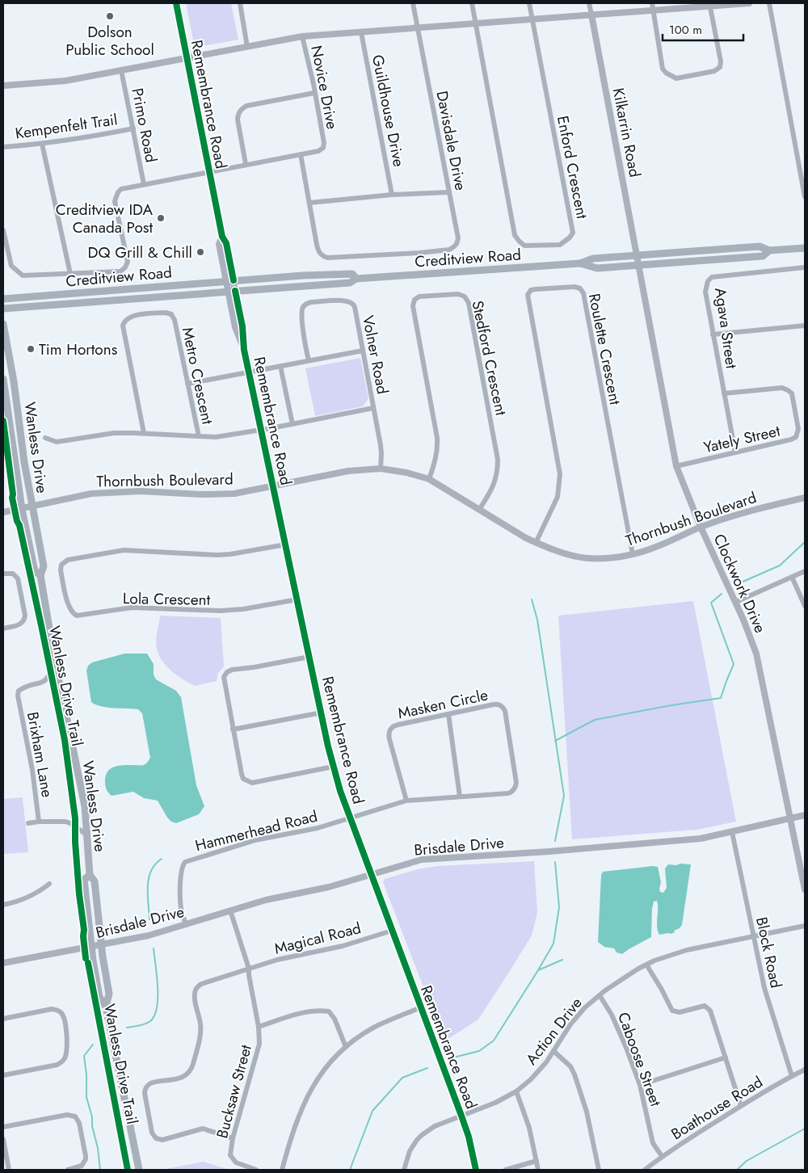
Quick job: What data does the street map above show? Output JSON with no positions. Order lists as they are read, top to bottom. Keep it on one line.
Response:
{"streets":{"main road":["Creditview Road","Wanless Drive"],"street":["Novice Drive","Remembrance Road","Guildhouse Drive","Primo Road","Kempenfelt Trail","Kilkarrin Road","Davisdale Drive","Enford Crescent","Agava Street","Roulette Crescent","Volner Road","Stedford Crescent","Metro Crescent","Yately Street","Thornbush Boulevard","Clockwork Drive","Lola Crescent","Masken Circle","Brixham Lane","Hammerhead Road","Brisdale Drive","Magical Road","Block Road","Action Drive","Caboose Street","Bucksaw Street","Boathouse Road"],"cycle path":["Wanless Drive Trail"]},"crossings":[["Novice Drive","Remembrance Road"],["Remembrance Road","Creditview Road"],["Remembrance Road","Thornbush Boulevard"],["Remembrance Road","Lola Crescent"],["Remembrance Road","Masken Circle"],["Remembrance Road","Hammerhead Road"],["Remembrance Road","Brisdale Drive"],["Remembrance Road","Magical Road"],["Remembrance Road","Action Drive"],["Primo Road","Kempenfelt Trail"],["Kilkarrin Road","Creditview Road"],["Kilkarrin Road","Clockwork Drive"],["Creditview Road","Clockwork Drive"],["Agava Street","Yately Street"],["Roulette Crescent","Thornbush Boulevard"],["Volner Road","Thornbush Boulevard"],["Stedford Crescent","Thornbush Boulevard"],["Yately Street","Clockwork Drive"],["Wanless Drive","Thornbush Boulevard"],["Wanless Drive","Brixham Lane"],["Wanless Drive","Brisdale Drive"],["Thornbush Boulevard","Clockwork Drive"],["Clockwork Drive","Brisdale Drive"],["Masken Circle","Hammerhead Road"],["Hammerhead Road","Brisdale Drive"],["Brisdale Drive","Block Road"],["Brisdale Drive","Bucksaw Street"],["Magical Road","Bucksaw Street"],["Block Road","Action Drive"],["Block Road","Boathouse Road"],["Action Drive","Caboose Street"],["Caboose Street","Boathouse Road"]],"places":["Dolson Public School","Creditview IDA Canada Post","DQ Grill & Chill","Tim Hortons"],"scale_bar":"100 m"}
